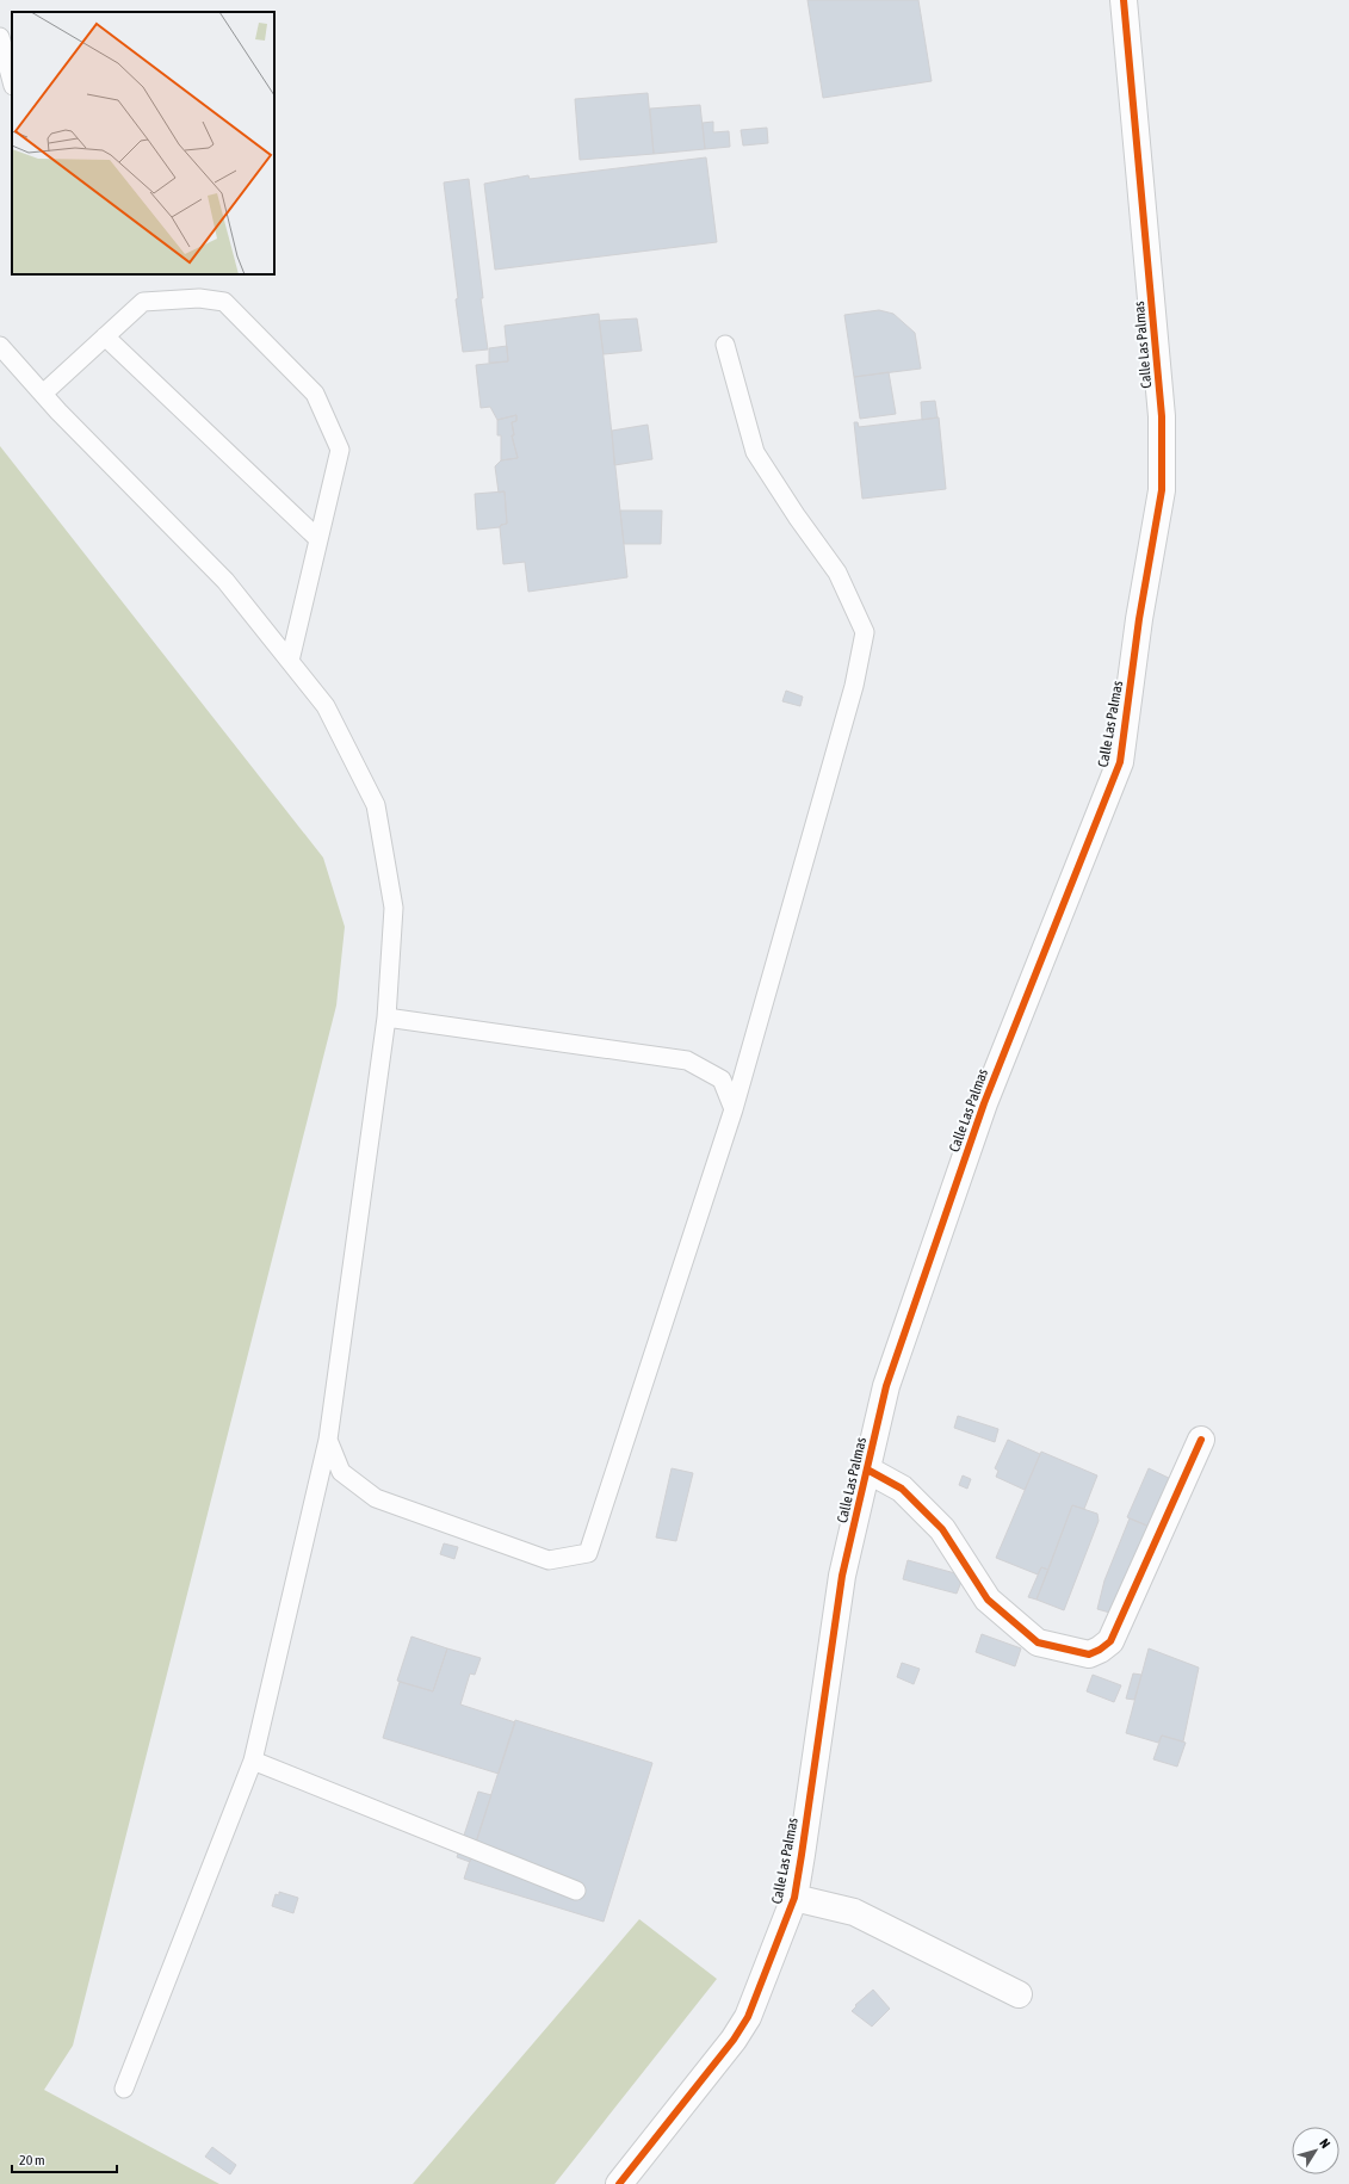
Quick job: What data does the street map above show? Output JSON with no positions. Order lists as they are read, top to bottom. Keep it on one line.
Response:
{"streets":{"street":["Calle Las Palmas"]},"scale_bar":"20 m","north":"top right"}
